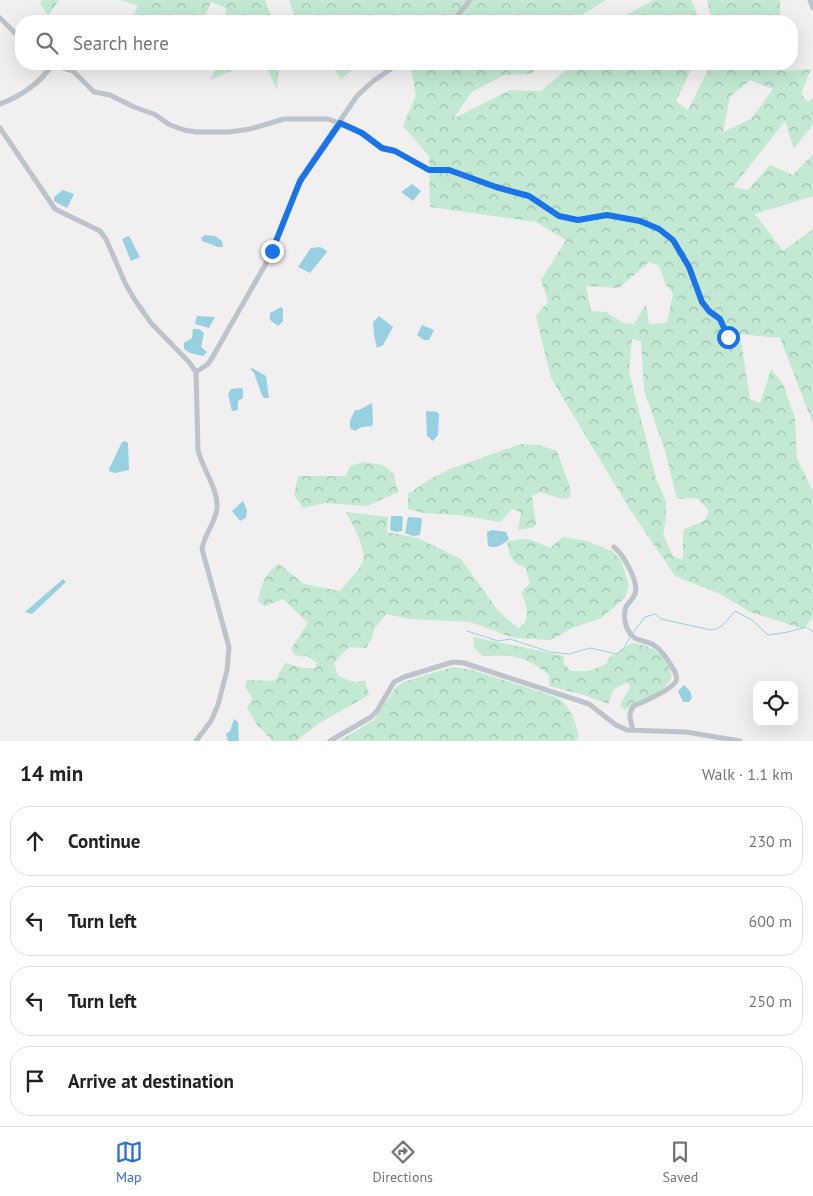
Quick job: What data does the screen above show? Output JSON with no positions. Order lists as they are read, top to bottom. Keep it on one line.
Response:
{"page":{"search":"Search here","heading":["14 min","Walk · 1.1 km"],"list":[["Continue","230 m"],["Turn left","600 m"],["Turn left","250 m"],"Arrive at destination"],"nav":["Map","Directions","Saved"]}}
